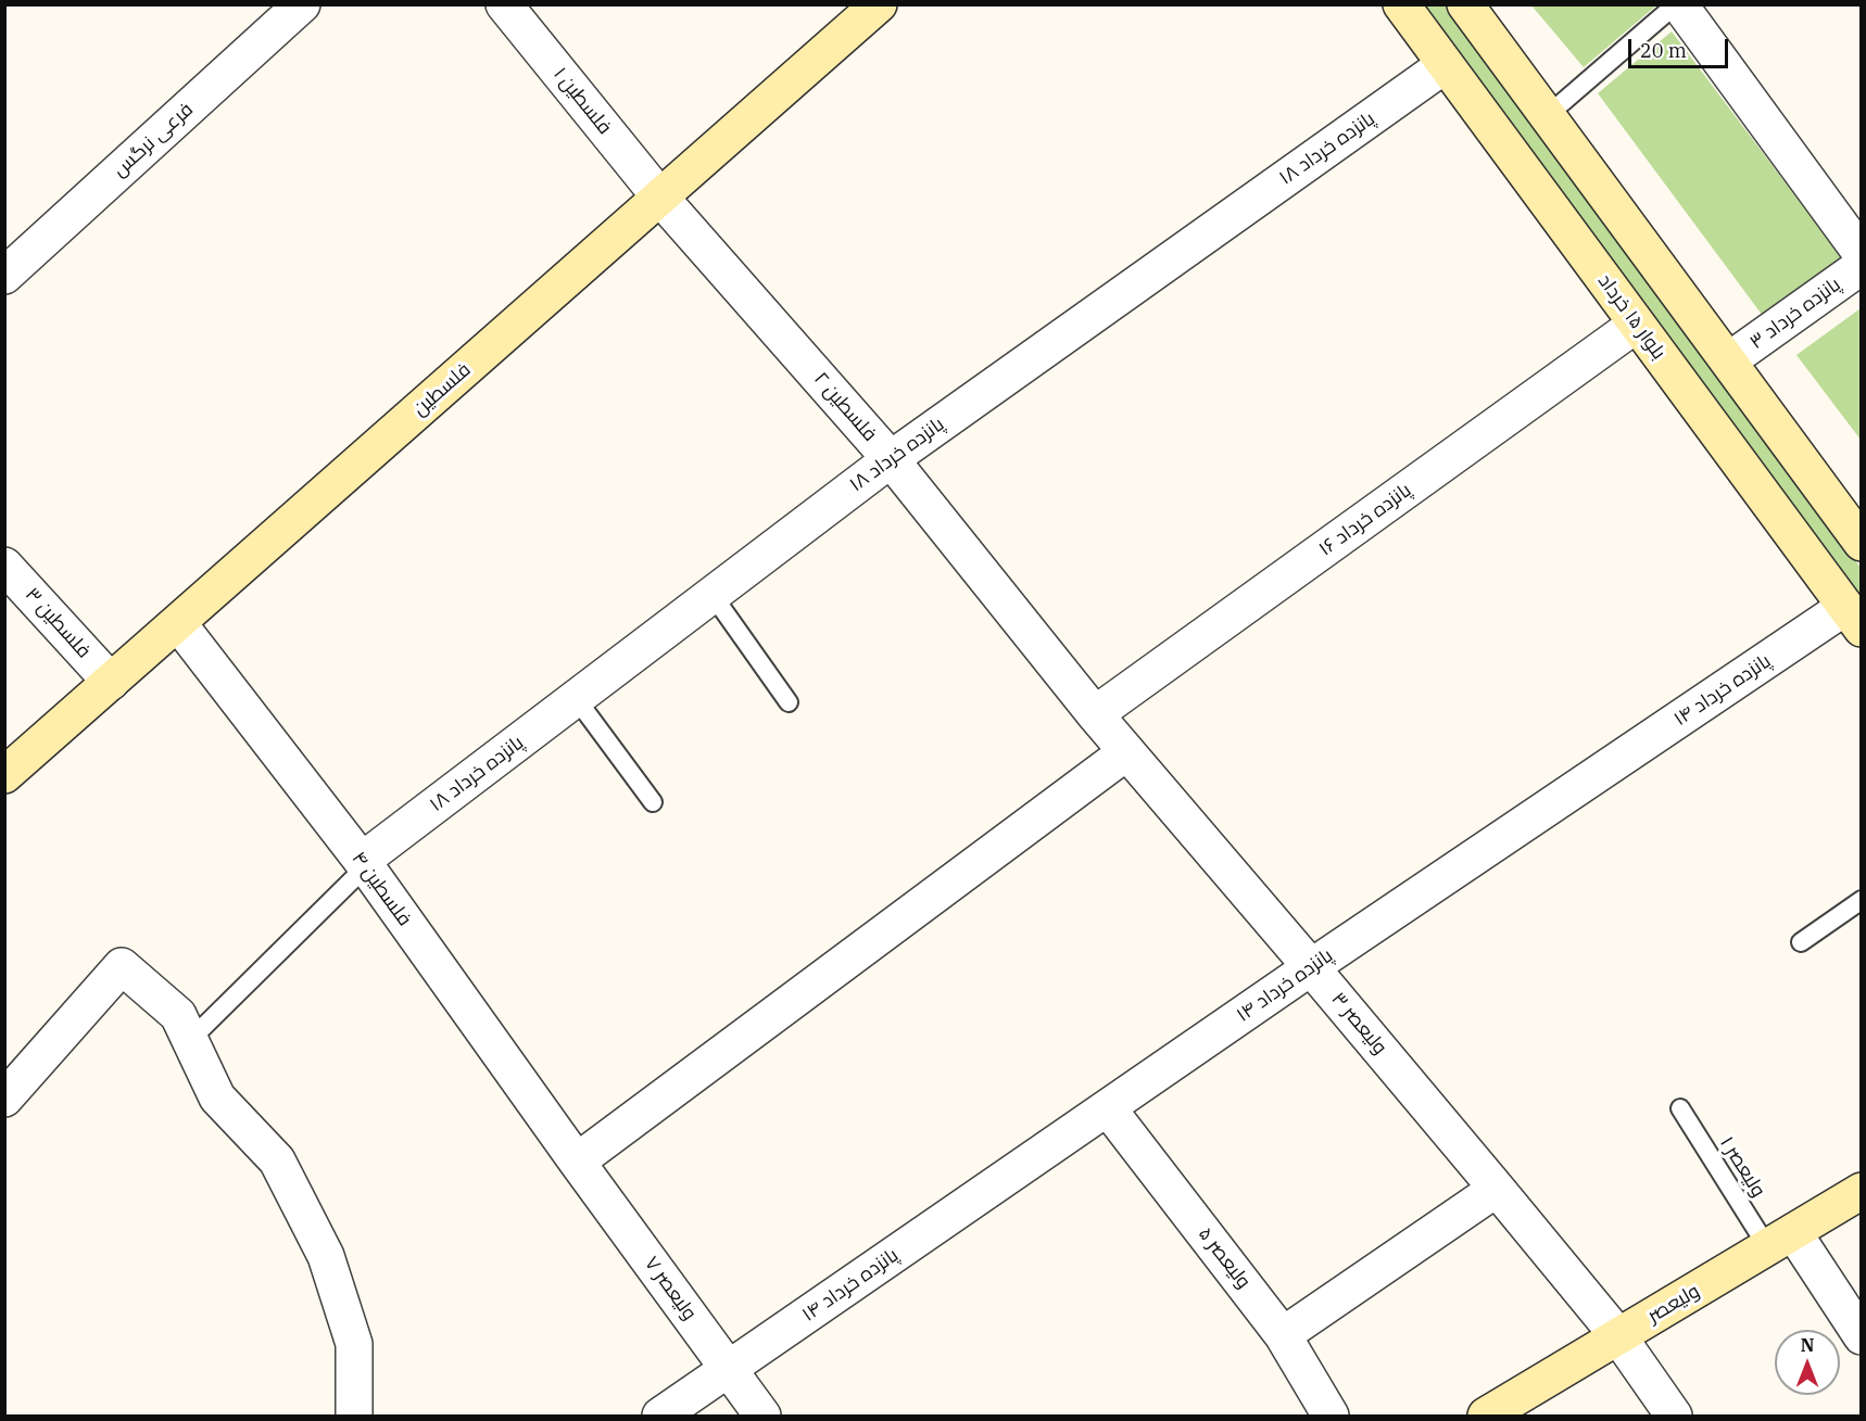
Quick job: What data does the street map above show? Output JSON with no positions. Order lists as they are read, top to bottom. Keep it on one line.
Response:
{"streets":{"main road":["بلوار ۱۵ خرداد","فلسطین","ولیعصر"],"street":["فلسطین ۱","فرعی نرگس","پانزده خرداد ۱۸","پانزده خرداد ۳","فلسطین ۲","پانزده خرداد ۱۶","فلسطین ۳","پانزده خرداد ۱۴","فلسطین ۴","ولیعصر ۳","ولیعصر ۵","ولیعصر ۷"],"lane":["ولیعصر ۱"]},"crossings":[["فلسطین ۱","فلسطین"],["فلسطین ۱","فلسطین ۲"],["پانزده خرداد ۱۸","بلوار ۱۵ خرداد"],["پانزده خرداد ۱۸","فلسطین ۲"],["پانزده خرداد ۱۸","فلسطین ۴"],["بلوار ۱۵ خرداد","پانزده خرداد ۱۶"],["بلوار ۱۵ خرداد","پانزده خرداد ۱۴"],["فلسطین","فلسطین ۲"],["فلسطین","فلسطین ۳"],["فلسطین","فلسطین ۴"],["فلسطین ۲","پانزده خرداد ۱۶"],["فلسطین ۲","ولیعصر ۳"],["پانزده خرداد ۱۶","ولیعصر ۳"],["پانزده خرداد ۱۴","ولیعصر ۳"],["پانزده خرداد ۱۴","ولیعصر ۵"],["پانزده خرداد ۱۴","ولیعصر ۷"],["فلسطین ۴","ولیعصر ۷"],["ولیعصر ۳","ولیعصر"],["ولیعصر ۱","ولیعصر"]],"scale_bar":"20 m","north":"top"}
